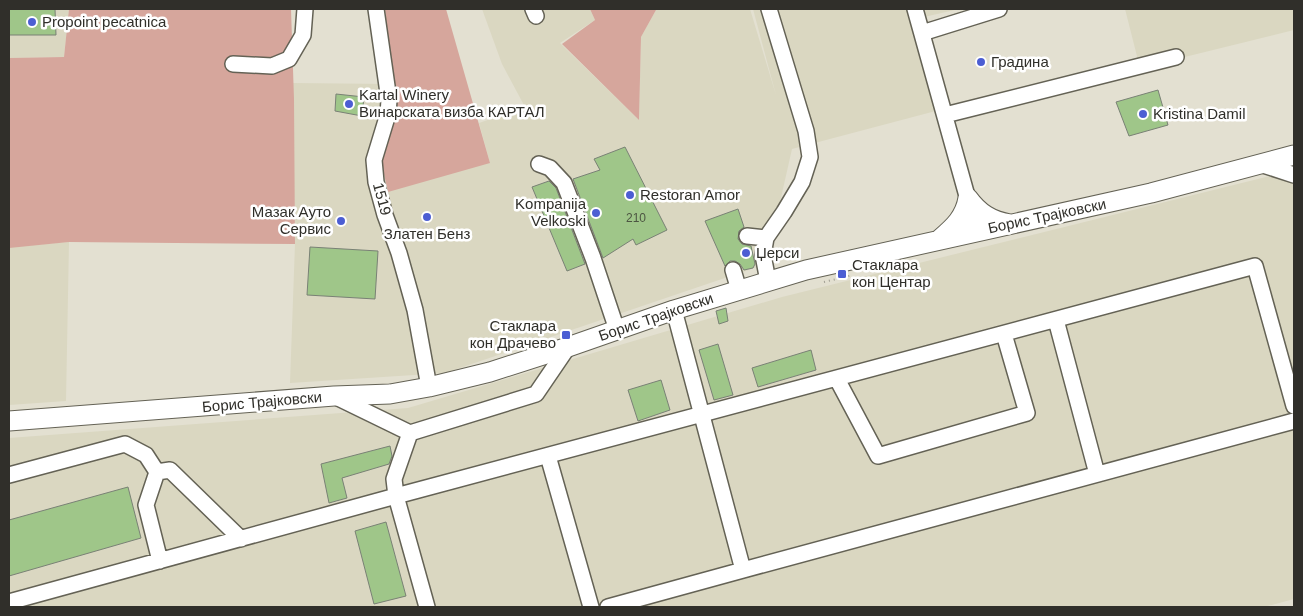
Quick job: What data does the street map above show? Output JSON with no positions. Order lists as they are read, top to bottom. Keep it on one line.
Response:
{"streets":{"main road":["Борис Трајковски"],"street":["1519"]},"crossings":[["1519","Борис Трајковски"]],"places":{"other":["Propoint pecatnica","Градина","Kartal Winery Винарската визба КАРТАЛ","Kristina Damil","Restoran Amor","Kompanija Velkoski","Златен Бенз","Мазак Ауто Сервис","Џерси"],"transit":["Стаклара кон Центар","Стаклара кон Драчево"]},"house_numbers":["210"]}
